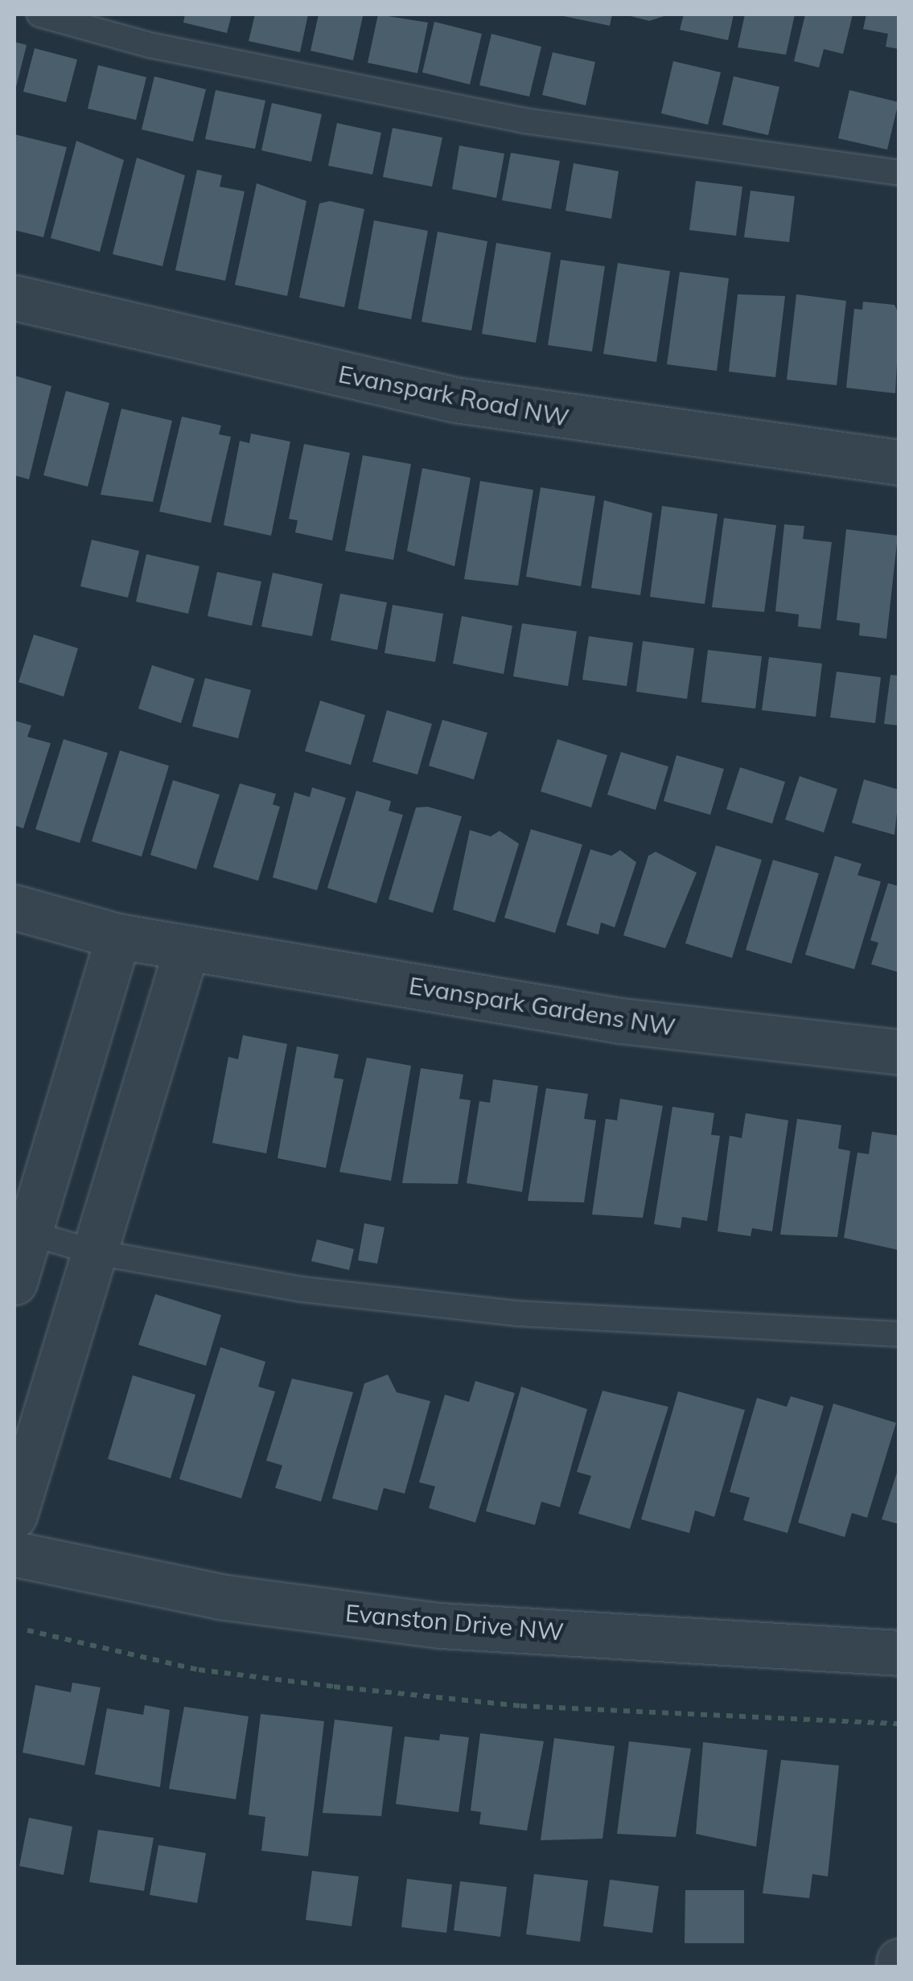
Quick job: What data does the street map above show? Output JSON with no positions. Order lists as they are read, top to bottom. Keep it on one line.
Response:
{"streets":{"street":["Evanspark Road NW","Evanspark Gardens NW","Evanston Drive NW"]}}
